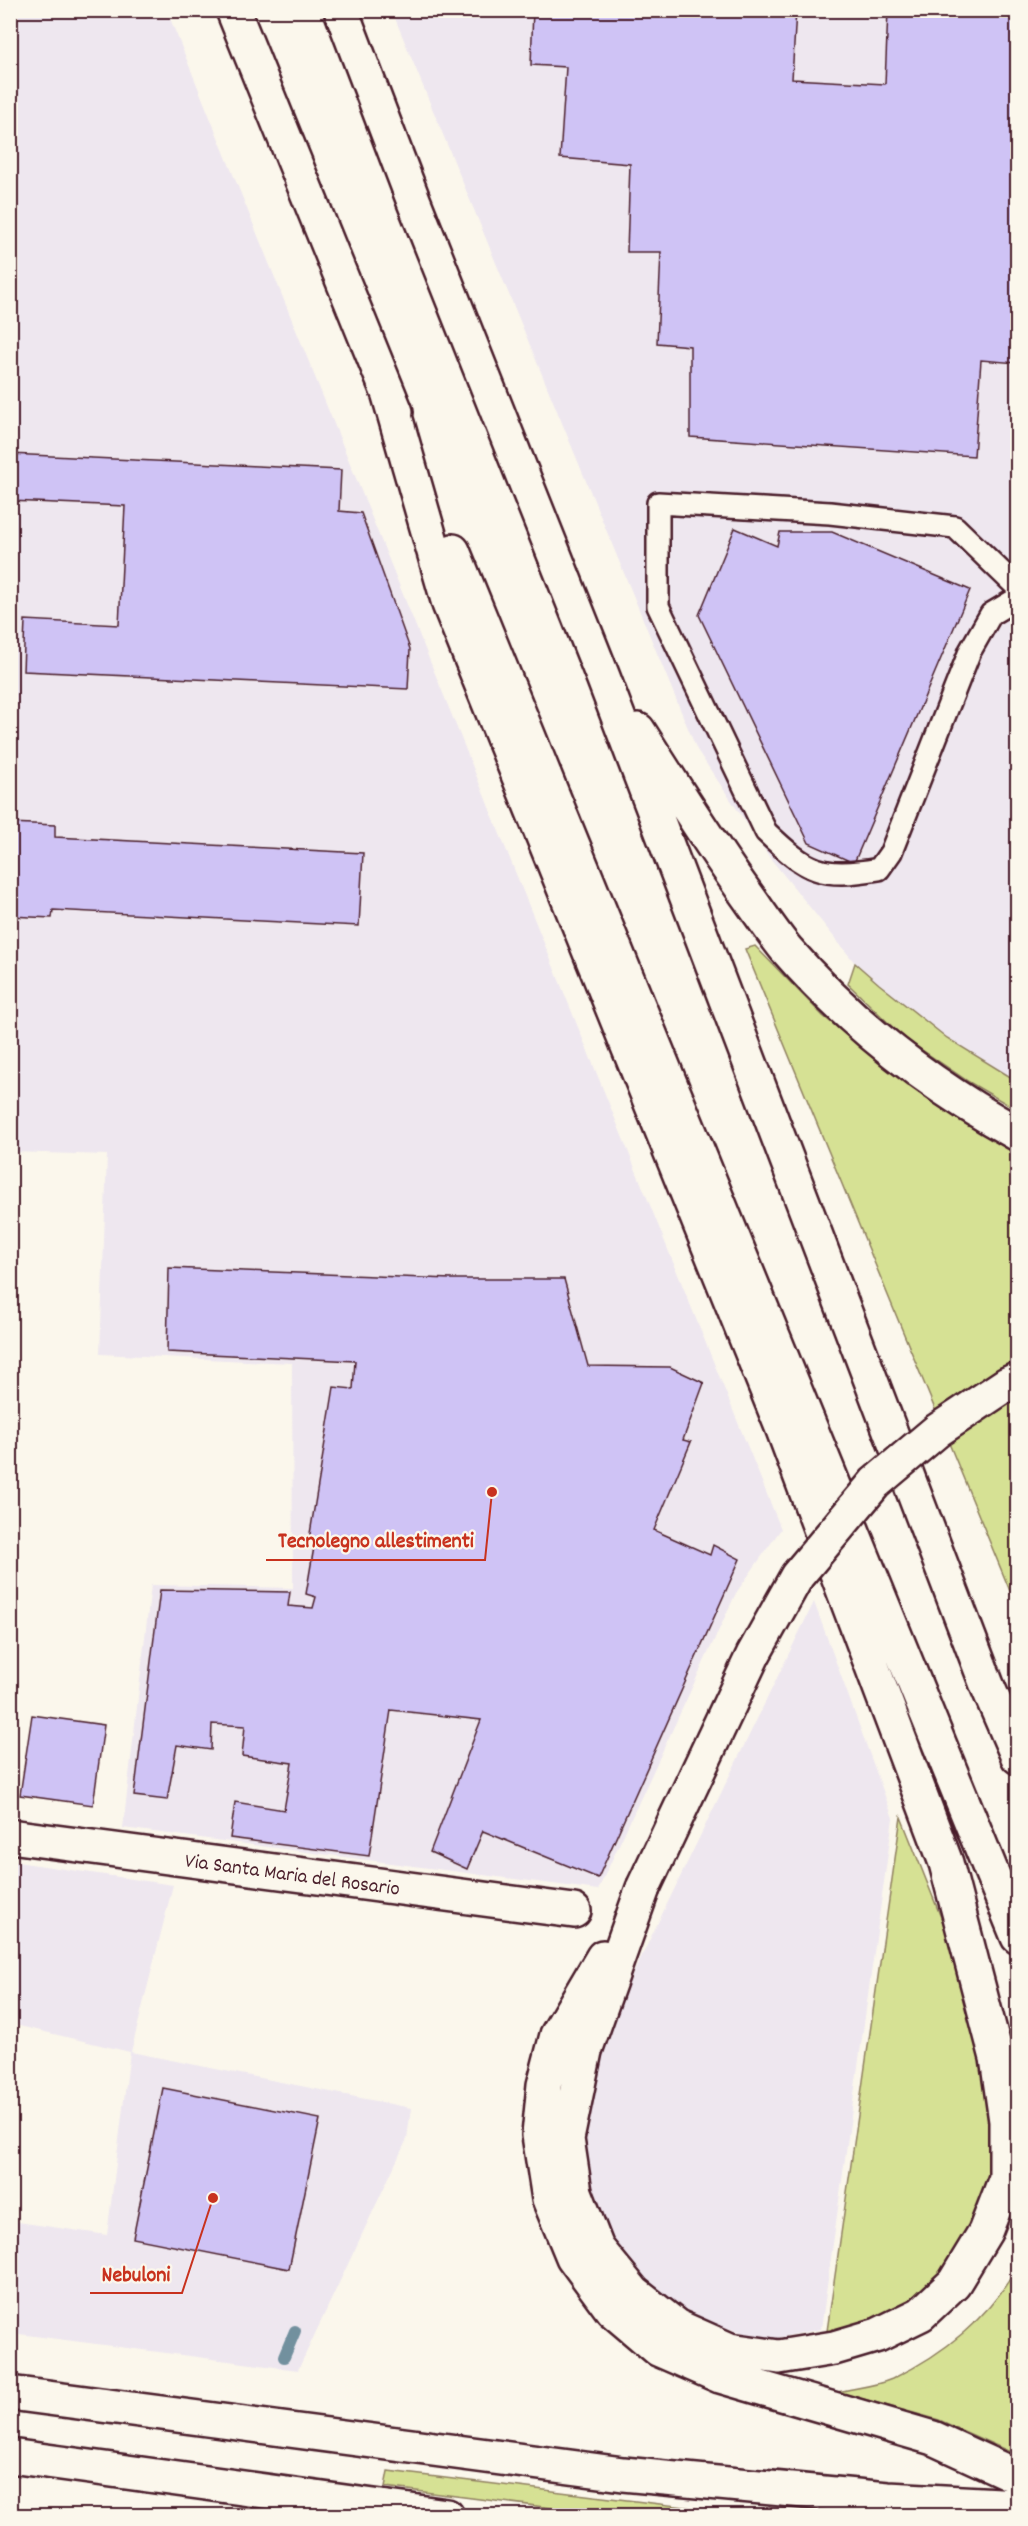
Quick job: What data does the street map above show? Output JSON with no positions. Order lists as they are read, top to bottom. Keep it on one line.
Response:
{"streets":{"main road":["Via Santa Maria del Rosario"]},"places":["Tecnolegno allestimenti","Nebuloni"]}
